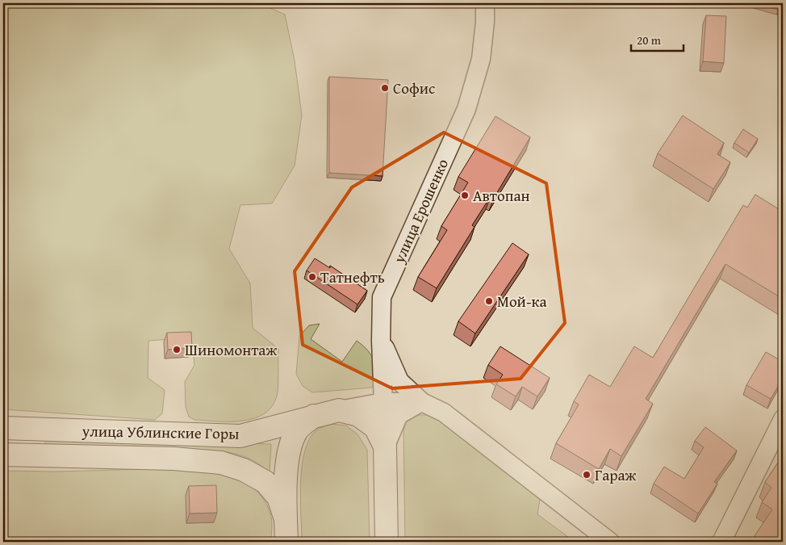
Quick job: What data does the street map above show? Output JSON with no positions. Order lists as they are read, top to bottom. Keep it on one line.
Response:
{"streets":{"main road":["улица Ерошенко","улица Ублинские Горы"]},"crossings":[["улица Ерошенко","улица Ублинские Горы"]],"places":["Софис","Автопан","Татнефть","Мой-ка","Шиномонтаж","Гараж"],"scale_bar":"20 m"}
